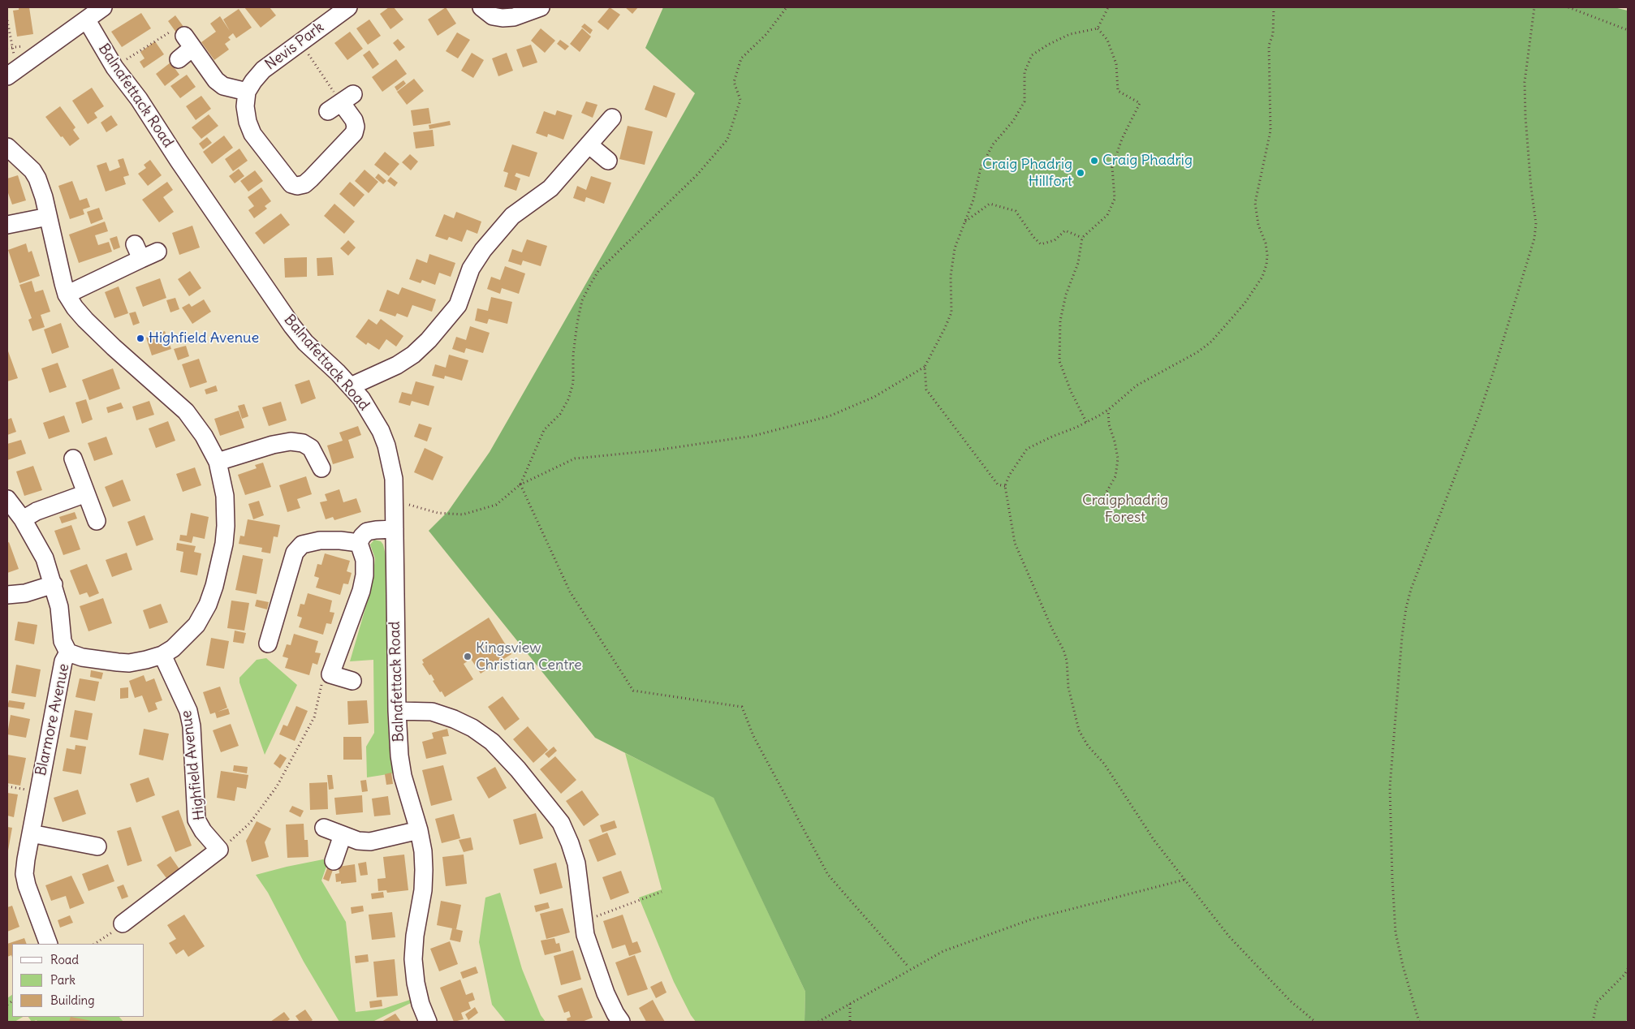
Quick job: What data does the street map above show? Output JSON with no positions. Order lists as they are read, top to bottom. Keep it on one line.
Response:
{"streets":{"street":["Nevis Park","Balnafettack Road","Blarmore Avenue","Highfield Avenue"]},"parks":["Craigphadrig Forest"],"places":["Craig Phadrig","Craig Phadrig Hillfort","Highfield Avenue","Kingsview Christian Centre"],"legend":["Road","Park","Building"]}
